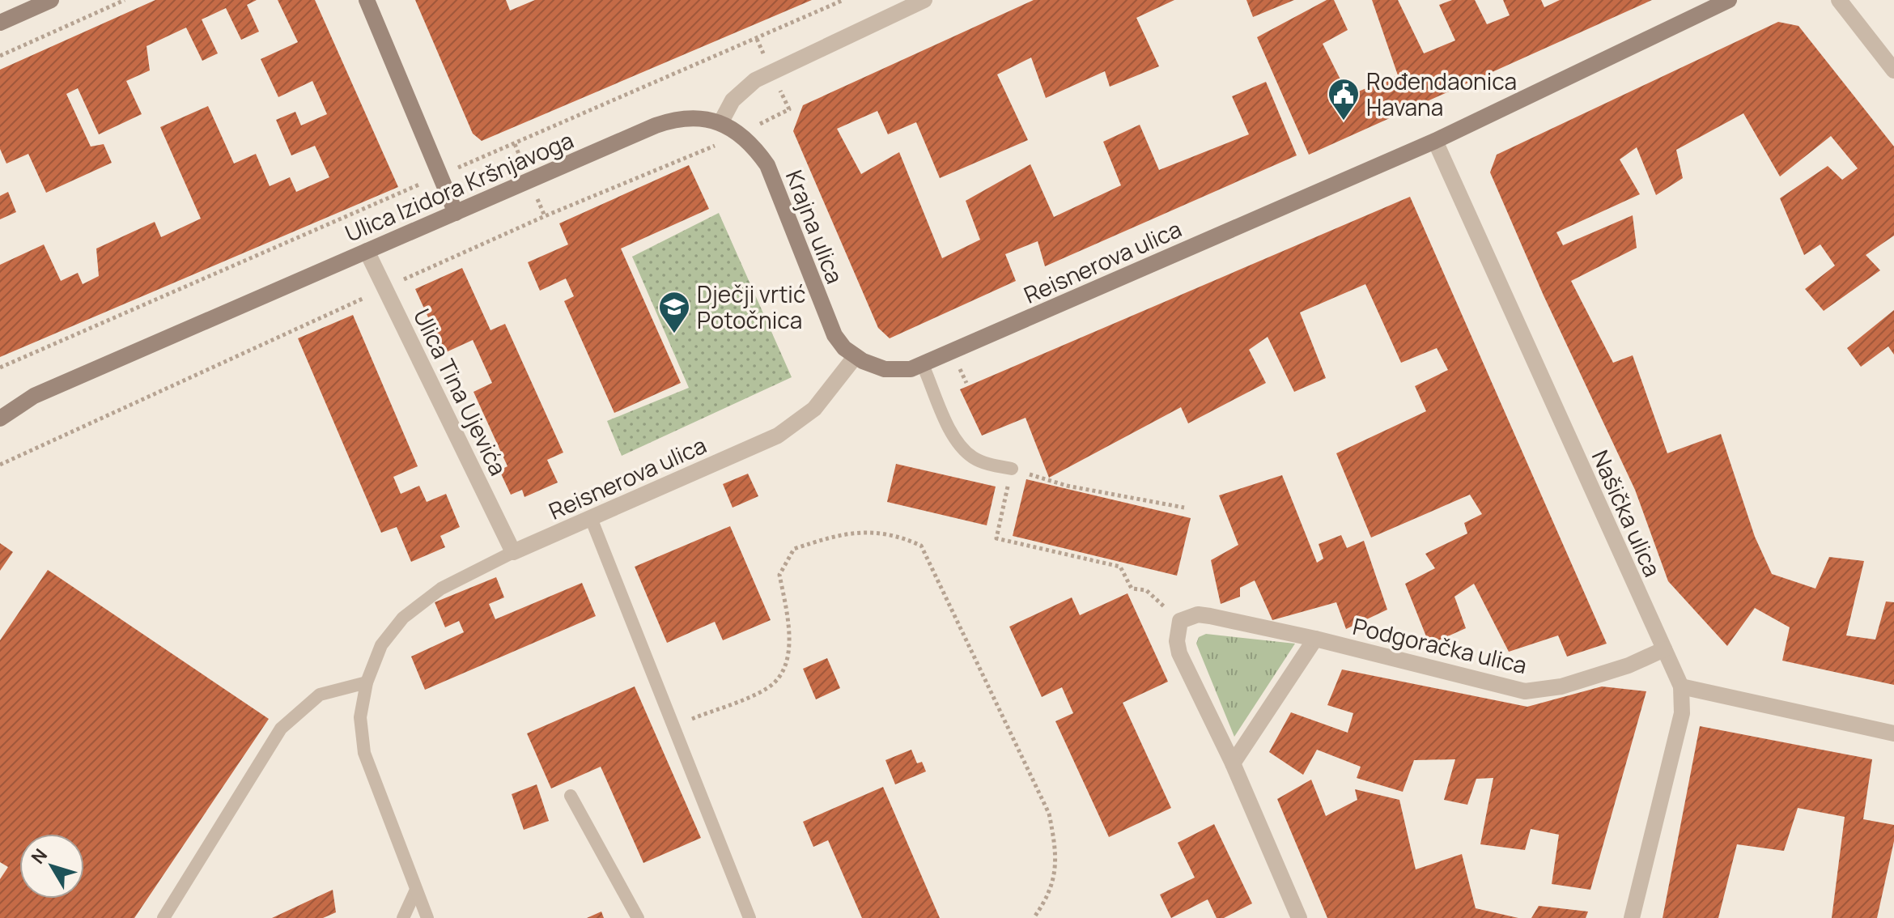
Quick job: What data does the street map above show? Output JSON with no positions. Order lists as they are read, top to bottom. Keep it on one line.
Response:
{"streets":{"street":["Ulica Izidora Kršnjavoga","Krajna ulica","Reisnerova ulica","Ulica Tina Ujevića","Našička ulica","Podgoračka ulica"]},"crossings":[["Ulica Izidora Kršnjavoga","Krajna ulica"],["Ulica Izidora Kršnjavoga","Ulica Tina Ujevića"],["Krajna ulica","Reisnerova ulica"],["Reisnerova ulica","Ulica Tina Ujevića"],["Reisnerova ulica","Našička ulica"],["Našička ulica","Podgoračka ulica"]],"places":{"public building":["Rođendaonica Havana"],"school or university":["Dječji vrtić Potočnica"]},"north":"top left"}
